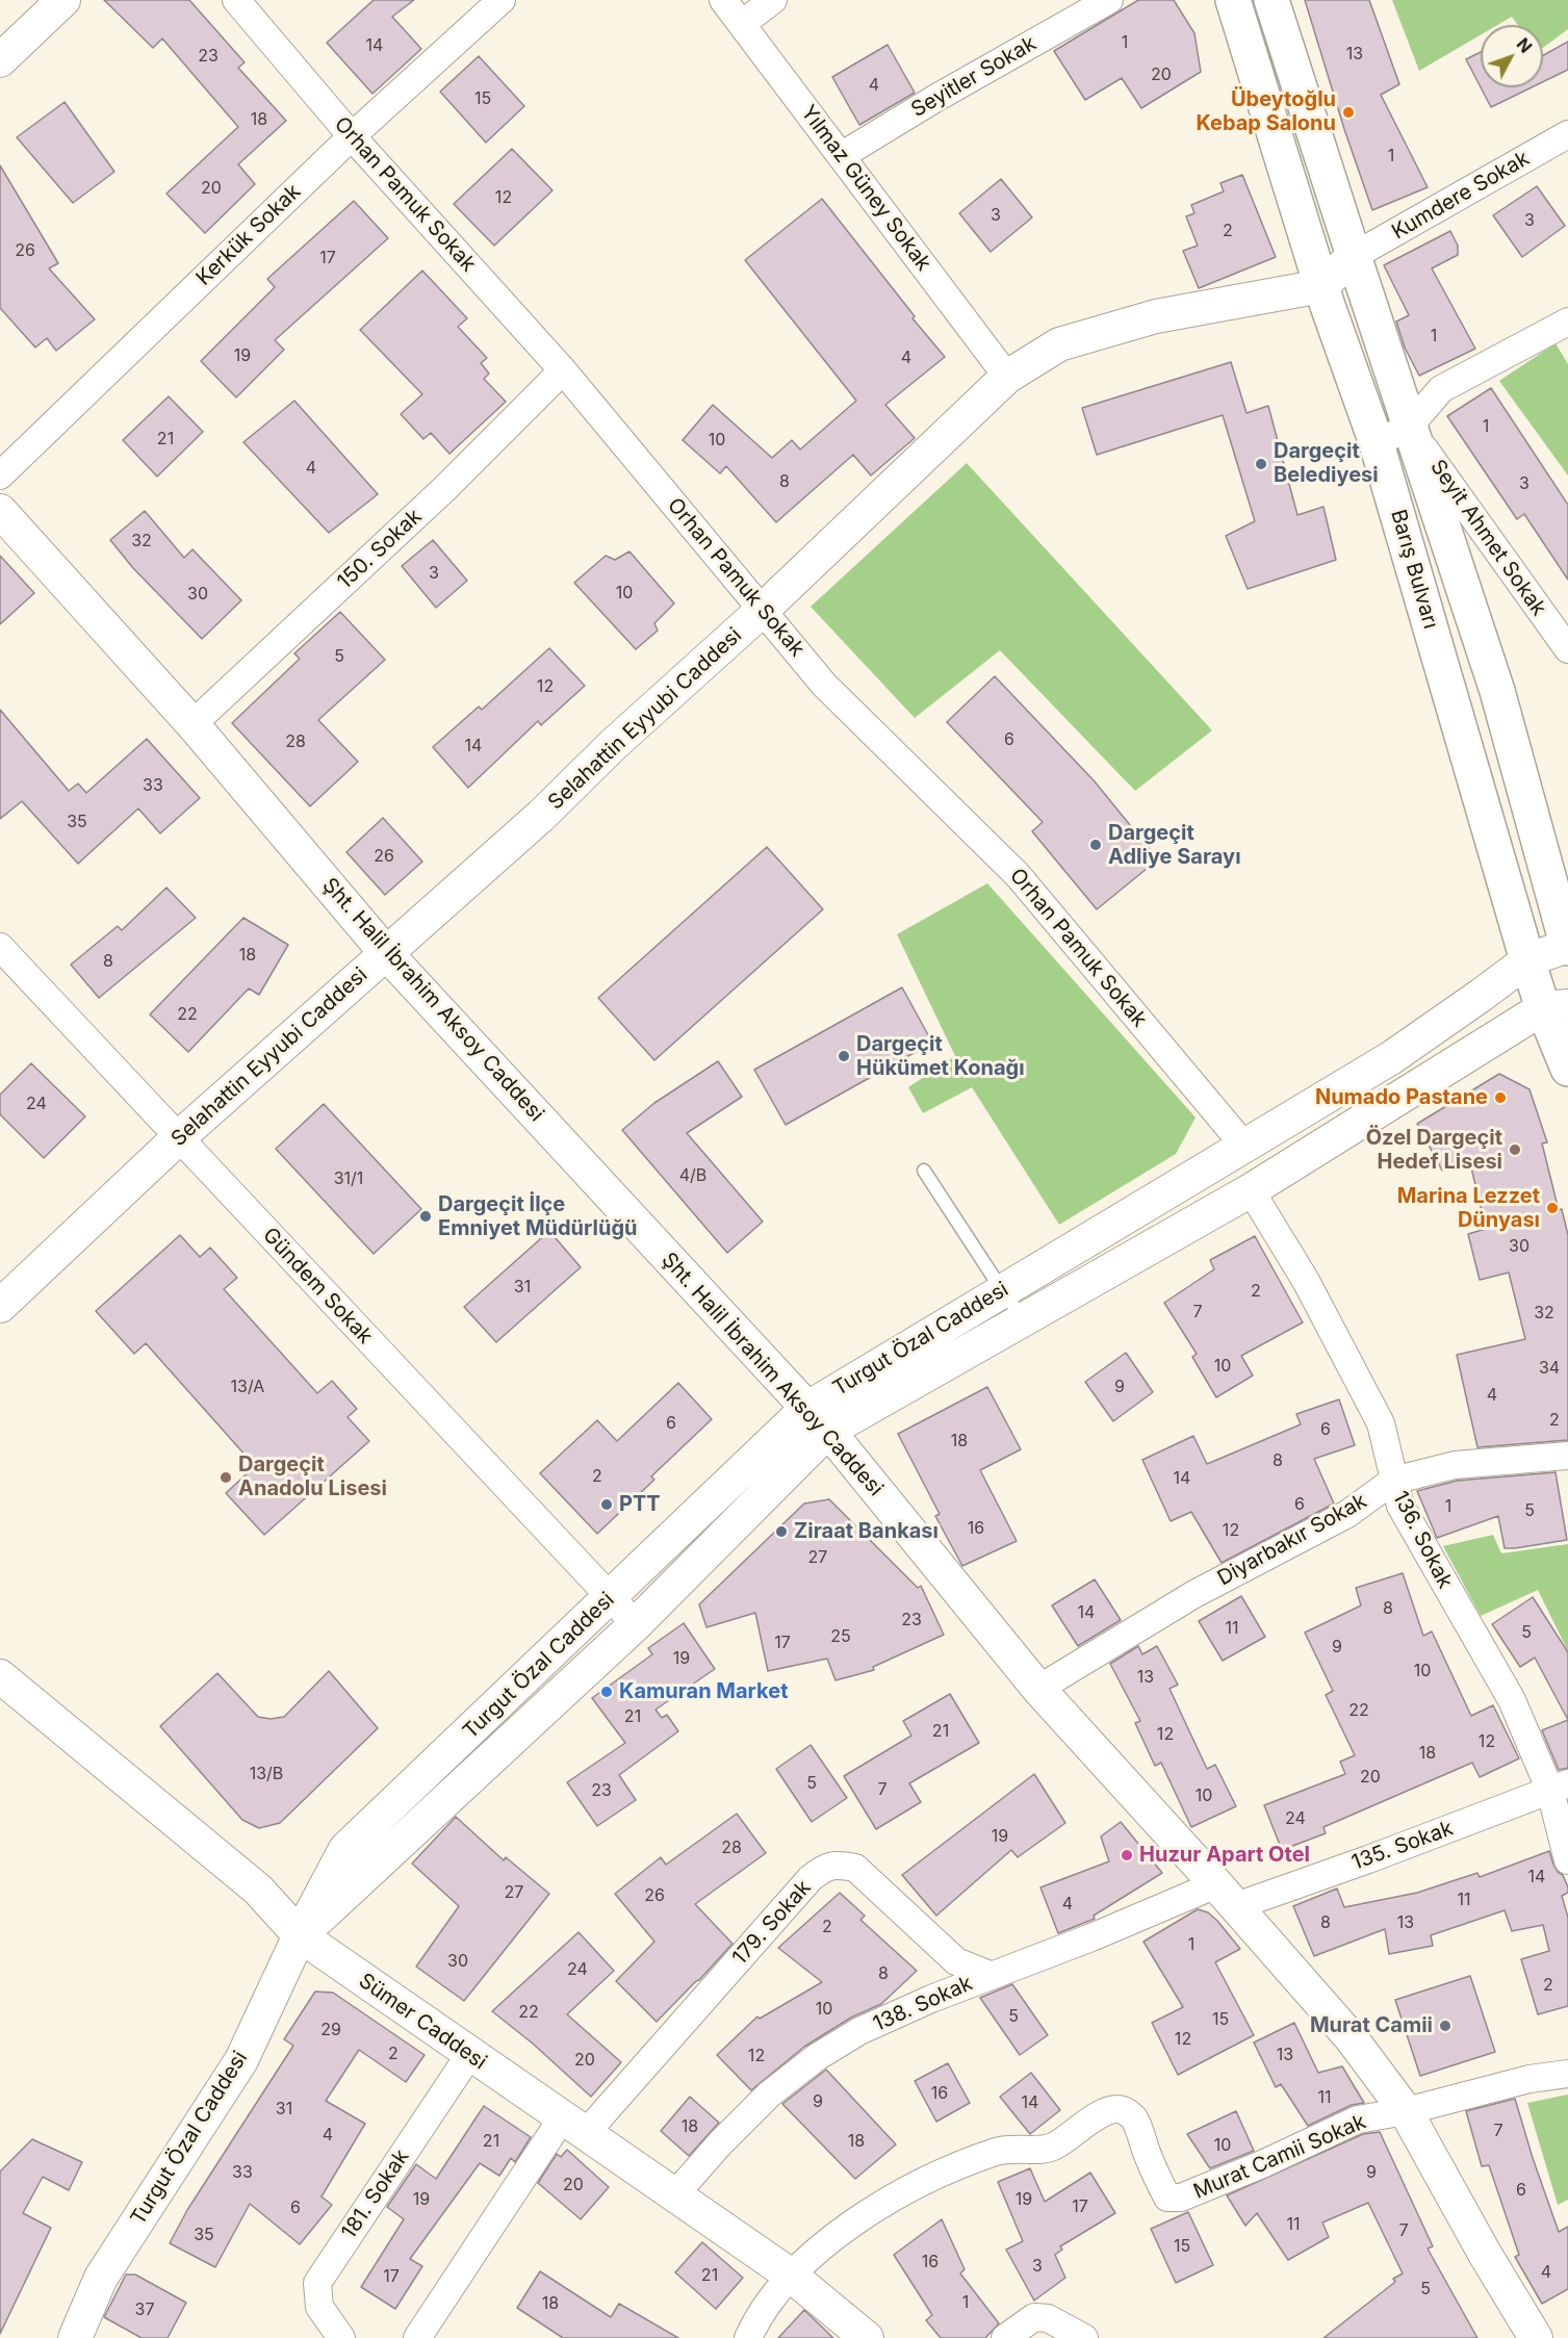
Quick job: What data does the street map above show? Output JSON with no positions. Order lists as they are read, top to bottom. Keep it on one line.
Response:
{"streets":{"main road":["Barış Bulvarı"],"street":["Seyitler Sokak","Yılmaz Güney Sokak","Orhan Pamuk Sokak","Kumdere Sokak","Kerkük Sokak","Seyit Ahmet Sokak","150. Sokak","Selahattin Eyyubi Caddesi","Şht. Halil İbrahim Aksoy Caddesi","Gündem Sokak","Turgut Özal Caddesi","Diyarbakır Sokak","136. Sokak","135. Sokak","179. Sokak","138. Sokak","Sümer Caddesi","Murat Camii Sokak","181. Sokak"]},"crossings":[["Seyitler Sokak","Yılmaz Güney Sokak"],["Yılmaz Güney Sokak","Selahattin Eyyubi Caddesi"],["Orhan Pamuk Sokak","Kerkük Sokak"],["Orhan Pamuk Sokak","150. Sokak"],["Orhan Pamuk Sokak","Selahattin Eyyubi Caddesi"],["Orhan Pamuk Sokak","Turgut Özal Caddesi"],["Kumdere Sokak","Barış Bulvarı"],["Seyit Ahmet Sokak","Barış Bulvarı"],["150. Sokak","Şht. Halil İbrahim Aksoy Caddesi"],["Barış Bulvarı","Selahattin Eyyubi Caddesi"],["Barış Bulvarı","Turgut Özal Caddesi"],["Selahattin Eyyubi Caddesi","Şht. Halil İbrahim Aksoy Caddesi"],["Selahattin Eyyubi Caddesi","Gündem Sokak"],["Şht. Halil İbrahim Aksoy Caddesi","Turgut Özal Caddesi"],["Şht. Halil İbrahim Aksoy Caddesi","Diyarbakır Sokak"],["Şht. Halil İbrahim Aksoy Caddesi","135. Sokak"],["Şht. Halil İbrahim Aksoy Caddesi","138. Sokak"],["Şht. Halil İbrahim Aksoy Caddesi","Murat Camii Sokak"],["Gündem Sokak","Turgut Özal Caddesi"],["Turgut Özal Caddesi","136. Sokak"],["Turgut Özal Caddesi","Sümer Caddesi"],["Diyarbakır Sokak","136. Sokak"],["136. Sokak","135. Sokak"],["135. Sokak","138. Sokak"],["179. Sokak","138. Sokak"],["179. Sokak","Sümer Caddesi"],["138. Sokak","Sümer Caddesi"],["Sümer Caddesi","Murat Camii Sokak"],["Sümer Caddesi","181. Sokak"]],"places":["Übeytoğlu Kebap Salonu","Dargeçit Belediyesi","Dargeçit Adliye Sarayı","Dargeçit Hükümet Konağı","Numado Pastane","Özel Dargeçit Hedef Lisesi","Marina Lezzet Dünyası","Dargeçit İlçe Emniyet Müdürlüğü","Dargeçit Anadolu Lisesi","PTT","Ziraat Bankası","Kamuran Market","Huzur Apart Otel","Murat Camii"],"house_numbers":["1","14","13","23","20","4","15","18","1","20","12","3","3","2","26","17","1","19","4","1","21","10","4","8","3","32","3","10","30","5","12","6","28","14","33","35","26","18","8","22","24","4/B","31/1","30","31","2","7","32","10","34","13/A","9","4","2","6","6","18","8","2","14","6","1","5","16","12","27","8","14","23","11","5","25","17","9","19","10","13","22","21","21","12","12","18","13/B","20","5","7","23","10","24","19","28","14","27","26","11","4","8","13","2","1","30","24","8","2","10","22","5","15","29","12","2","13","12","20","16","11","9","14","31","18","7","4","21","18","10","33","9","20","6","19","19","17","6","11","7","35","15","16","3","4","21","17","5","1","18","37"],"north":"top right"}
